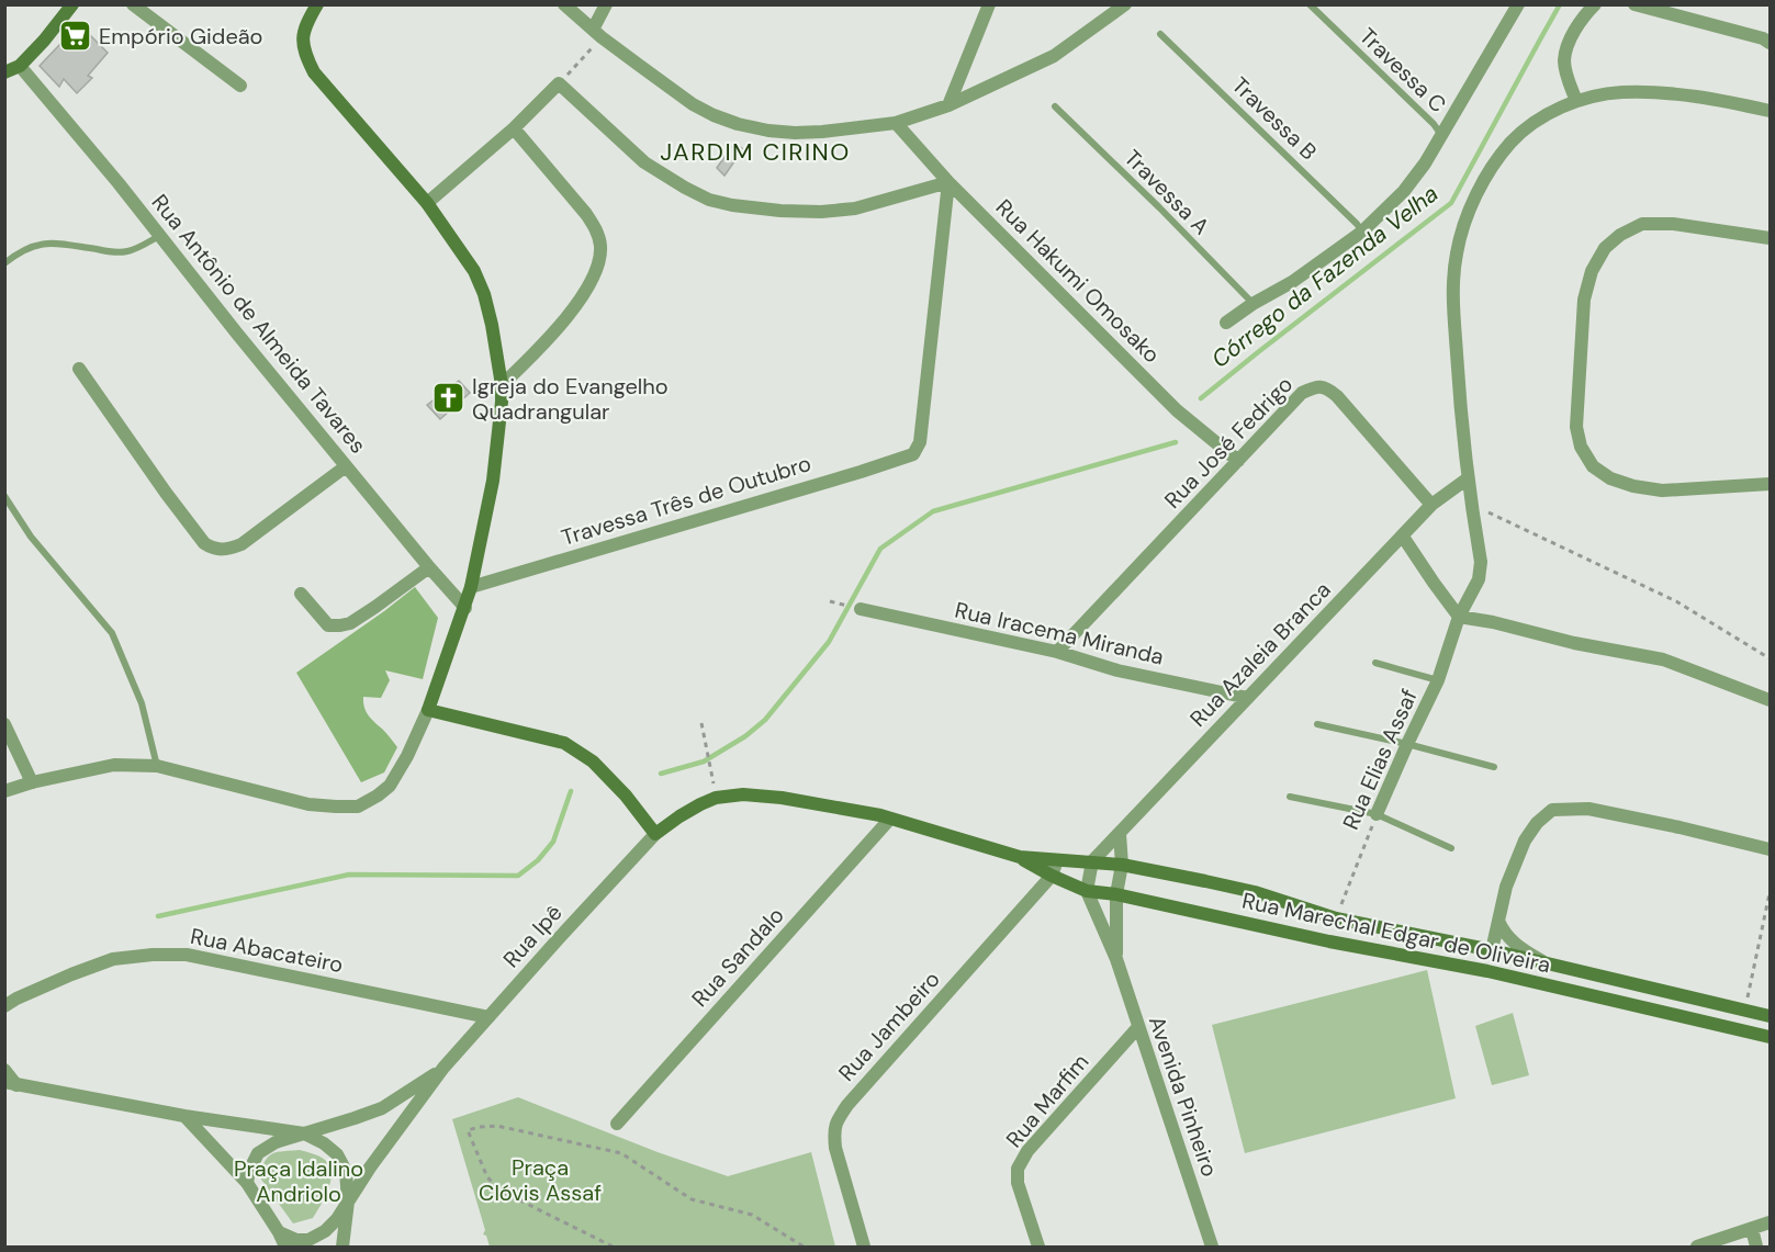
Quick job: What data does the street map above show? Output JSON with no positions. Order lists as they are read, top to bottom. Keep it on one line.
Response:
{"streets":{"main road":["Rua Marechal Edgar de Oliveira"],"street":["Rua Hakumi Omosako","Rua Antônio de Almeida Tavares","Rua José Fedrigo","Travessa Três de Outubro","Rua Iracema Miranda","Rua Azaleia Branca","Rua Elias Assaf","Rua Ipê","Rua Abacateiro","Rua Sandalo","Rua Jambeiro","Avenida Pinheiro","Rua Marfim"],"lane":["Travessa C","Travessa B","Travessa A"]},"crossings":[["Rua Hakumi Omosako","Rua José Fedrigo"],["Rua Hakumi Omosako","Travessa Três de Outubro"],["Rua José Fedrigo","Rua Iracema Miranda"],["Rua José Fedrigo","Rua Azaleia Branca"],["Rua Iracema Miranda","Rua Azaleia Branca"],["Rua Azaleia Branca","Rua Elias Assaf"],["Rua Azaleia Branca","Rua Marechal Edgar de Oliveira"],["Rua Elias Assaf","Rua Marechal Edgar de Oliveira"],["Rua Marechal Edgar de Oliveira","Rua Ipê"],["Rua Marechal Edgar de Oliveira","Rua Sandalo"],["Rua Marechal Edgar de Oliveira","Rua Jambeiro"],["Rua Marechal Edgar de Oliveira","Avenida Pinheiro"],["Rua Ipê","Rua Abacateiro"],["Avenida Pinheiro","Rua Marfim"]],"districts":["JARDIM CIRINO"],"water":["Córrego da Fazenda Velha"],"parks":["Praça Clóvis Assaf","Praça Idalino Andriolo"],"places":{"supermarket":["Empório Gideão"],"church":["Igreja do Evangelho Quadrangular"]}}
